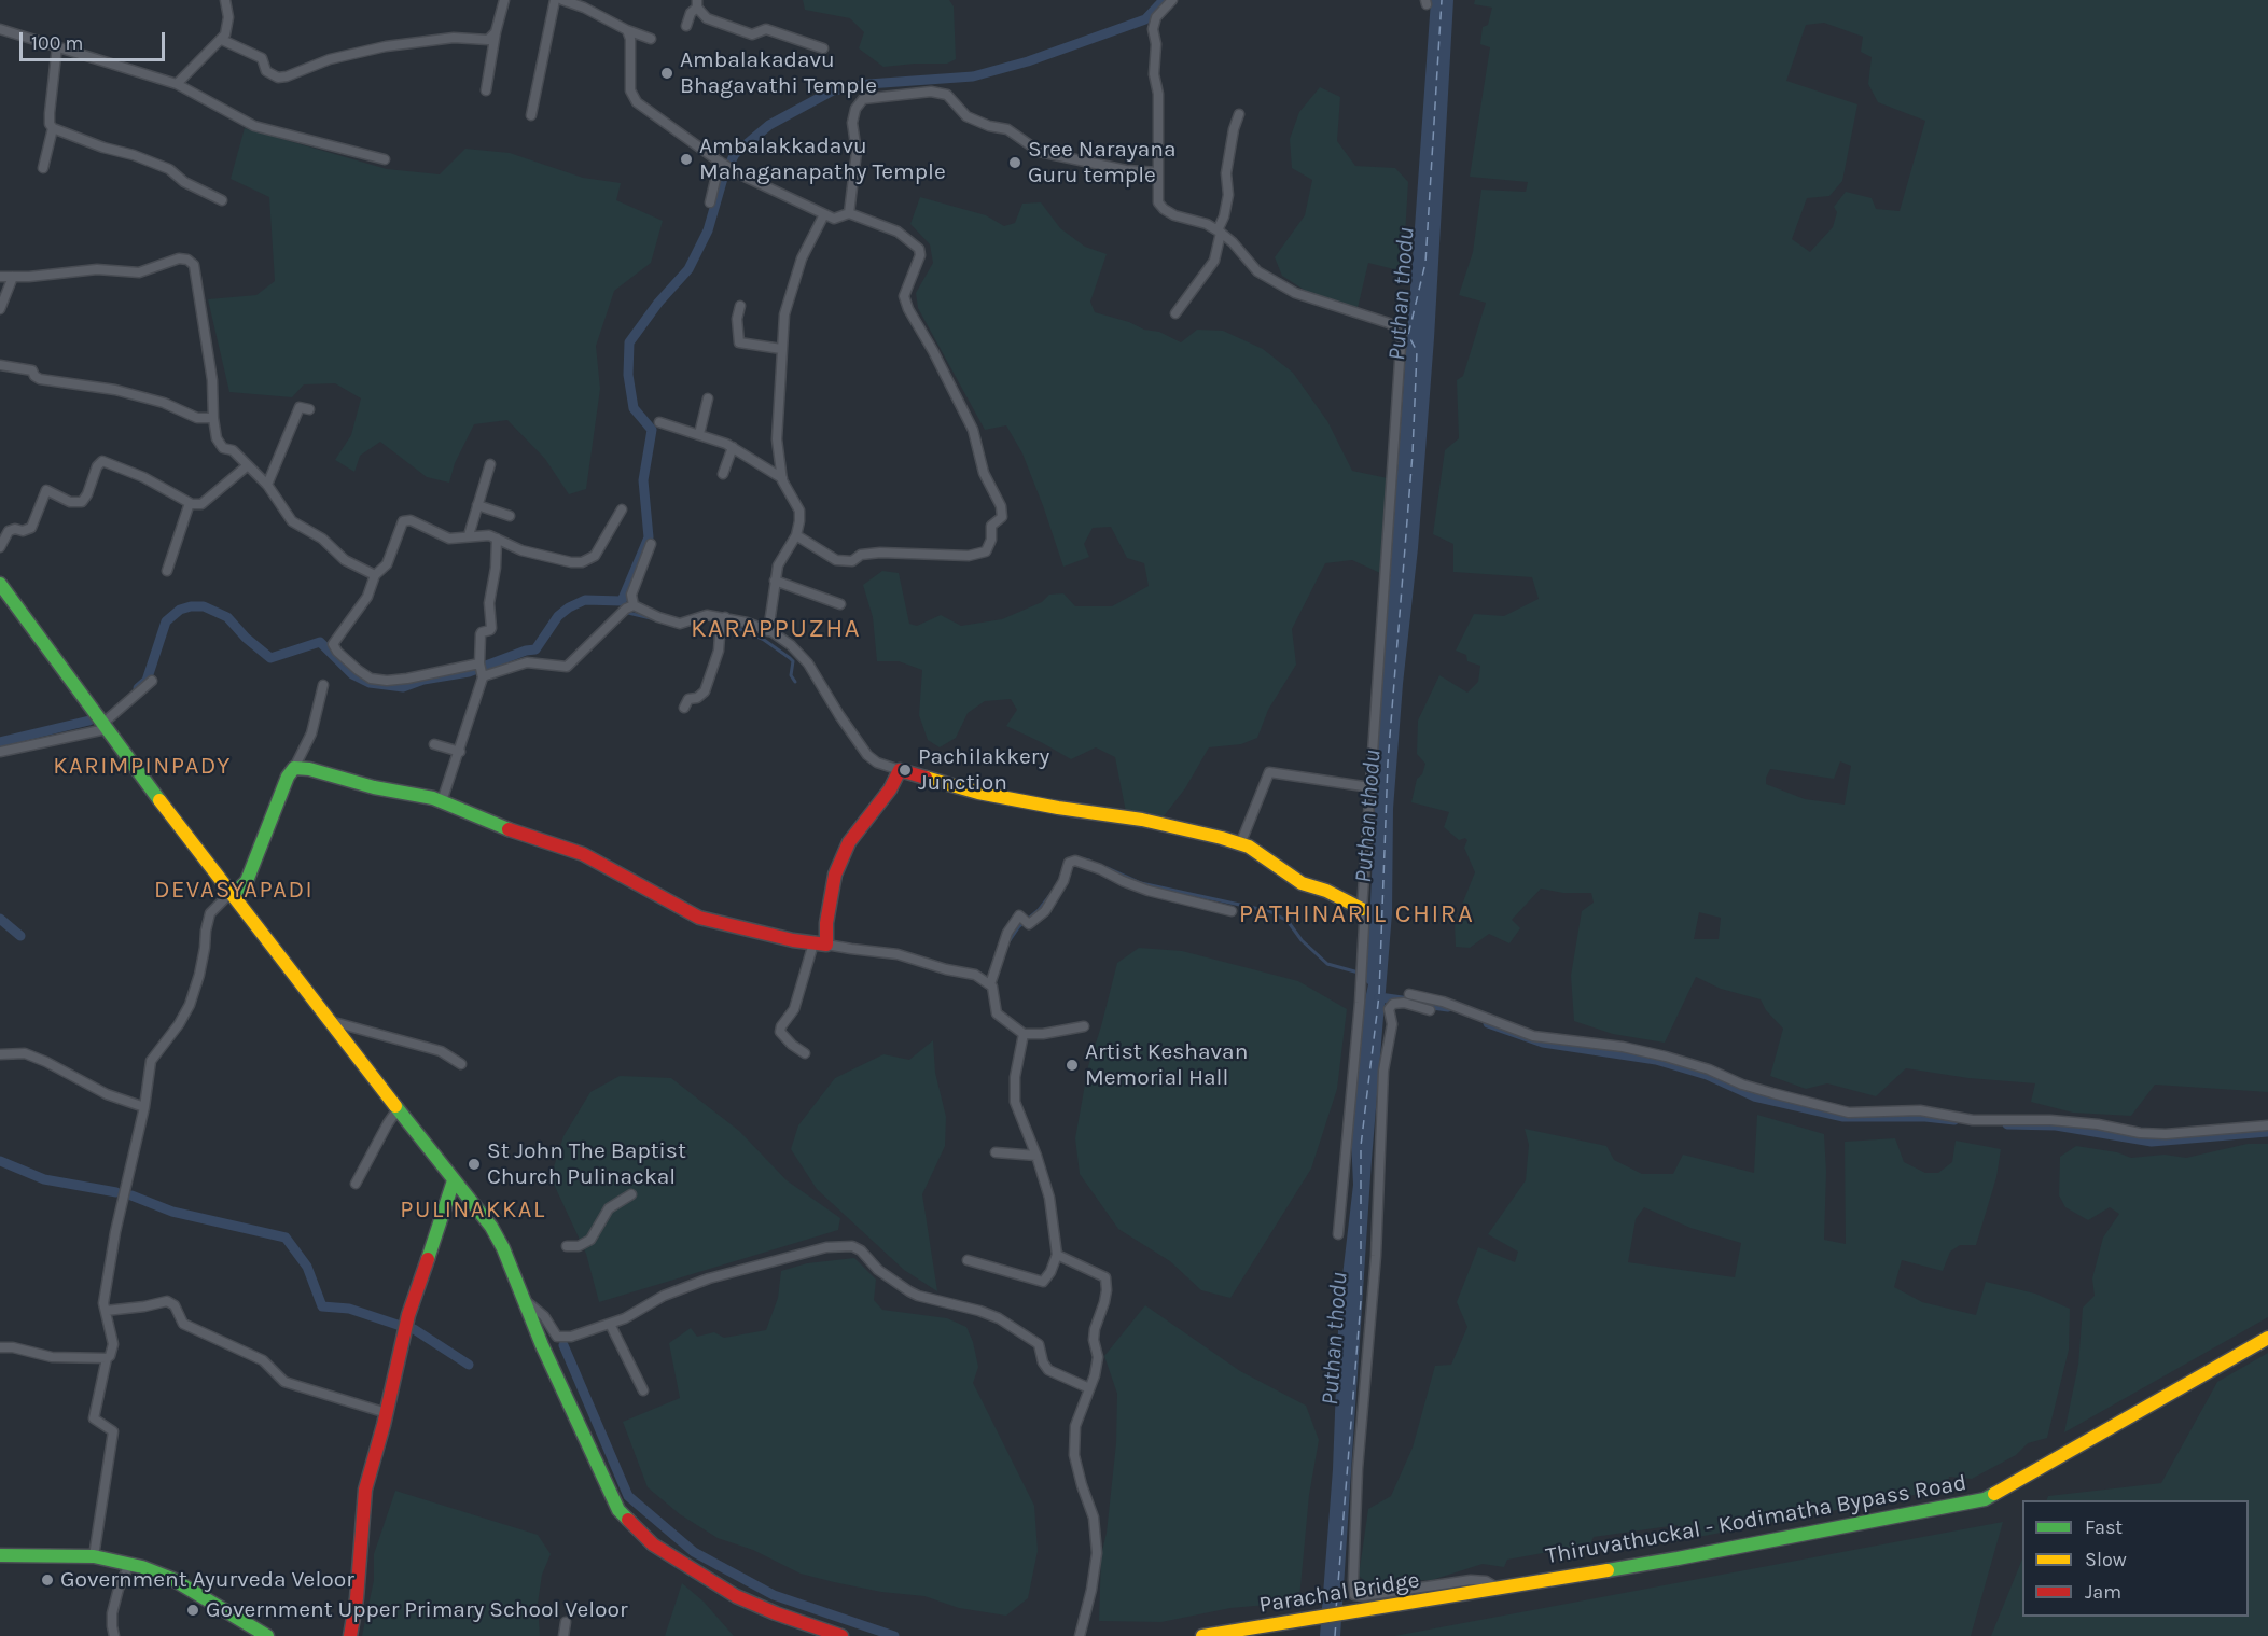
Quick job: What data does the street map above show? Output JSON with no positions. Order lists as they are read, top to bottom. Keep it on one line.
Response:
{"streets":{"main road":["Thiruvathuckal - Kodimatha Bypass Road","Parachal Bridge"]},"crossings":[["Thiruvathuckal - Kodimatha Bypass Road","Parachal Bridge"]],"districts":["KARAPPUZHA","KARIMPINPADY","DEVASYAPADI","PATHINARIL CHIRA","PULINAKKAL"],"water":["Puthan thodu"],"places":["Ambalakadavu Bhagavathi Temple","Ambalakkadavu Mahaganapathy Temple","Sree Narayana Guru temple","Pachilakkery Junction","Artist Keshavan Memorial Hall","St John The Baptist Church Pulinackal","Government Ayurveda Veloor","Government Upper Primary School Veloor"],"legend":["Fast","Slow","Jam"],"scale_bar":"100 m"}
